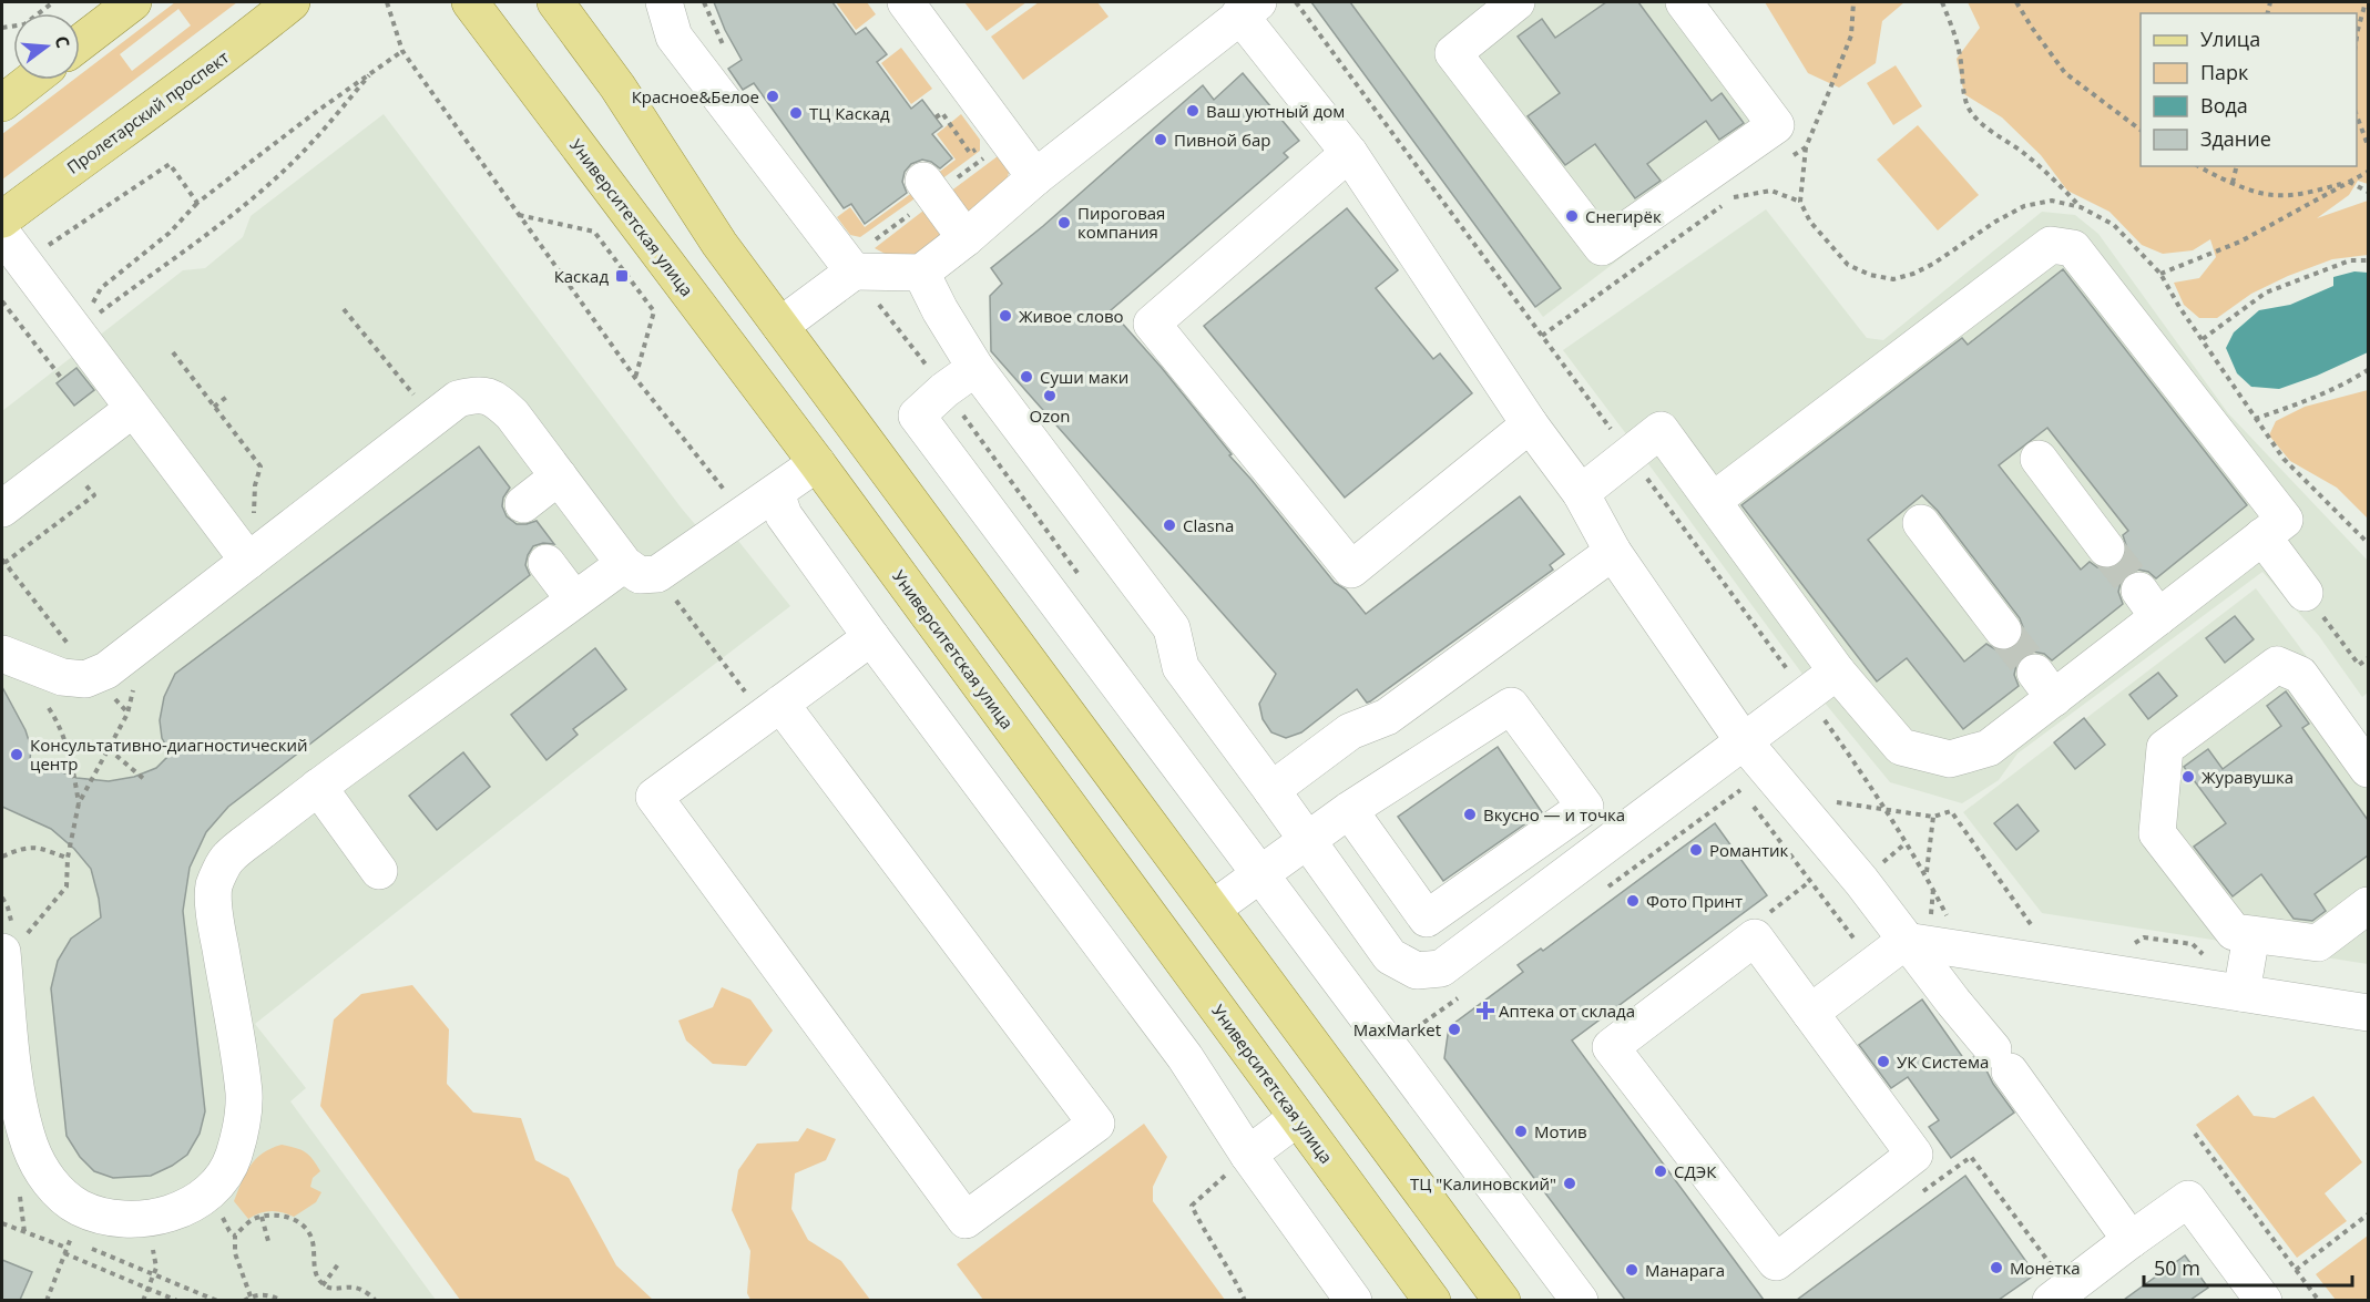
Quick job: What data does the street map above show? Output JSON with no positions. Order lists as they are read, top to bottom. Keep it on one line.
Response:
{"streets":{"main road":["Пролетарский проспект","Университетская улица"]},"places":{"other":["Красное&Белое","Ваш уютный дом","ТЦ Каскад","Пивной бар","Снегирёк","Пироговая компания","Живое слово","Суши маки","Ozon","Clasna","Консультативно-диагностический центр","Журавушка","Вкусно — и точка","Романтик","Фото Принт","MaxMarket","УК Система","Мотив","СДЭК","ТЦ \"Калиновский\"","Монетка","Манарага"],"transit":["Каскад"],"health":["Аптека от склада"]},"legend":["Улица","Парк","Вода","Здание"],"scale_bar":"50 m","north":"right"}
